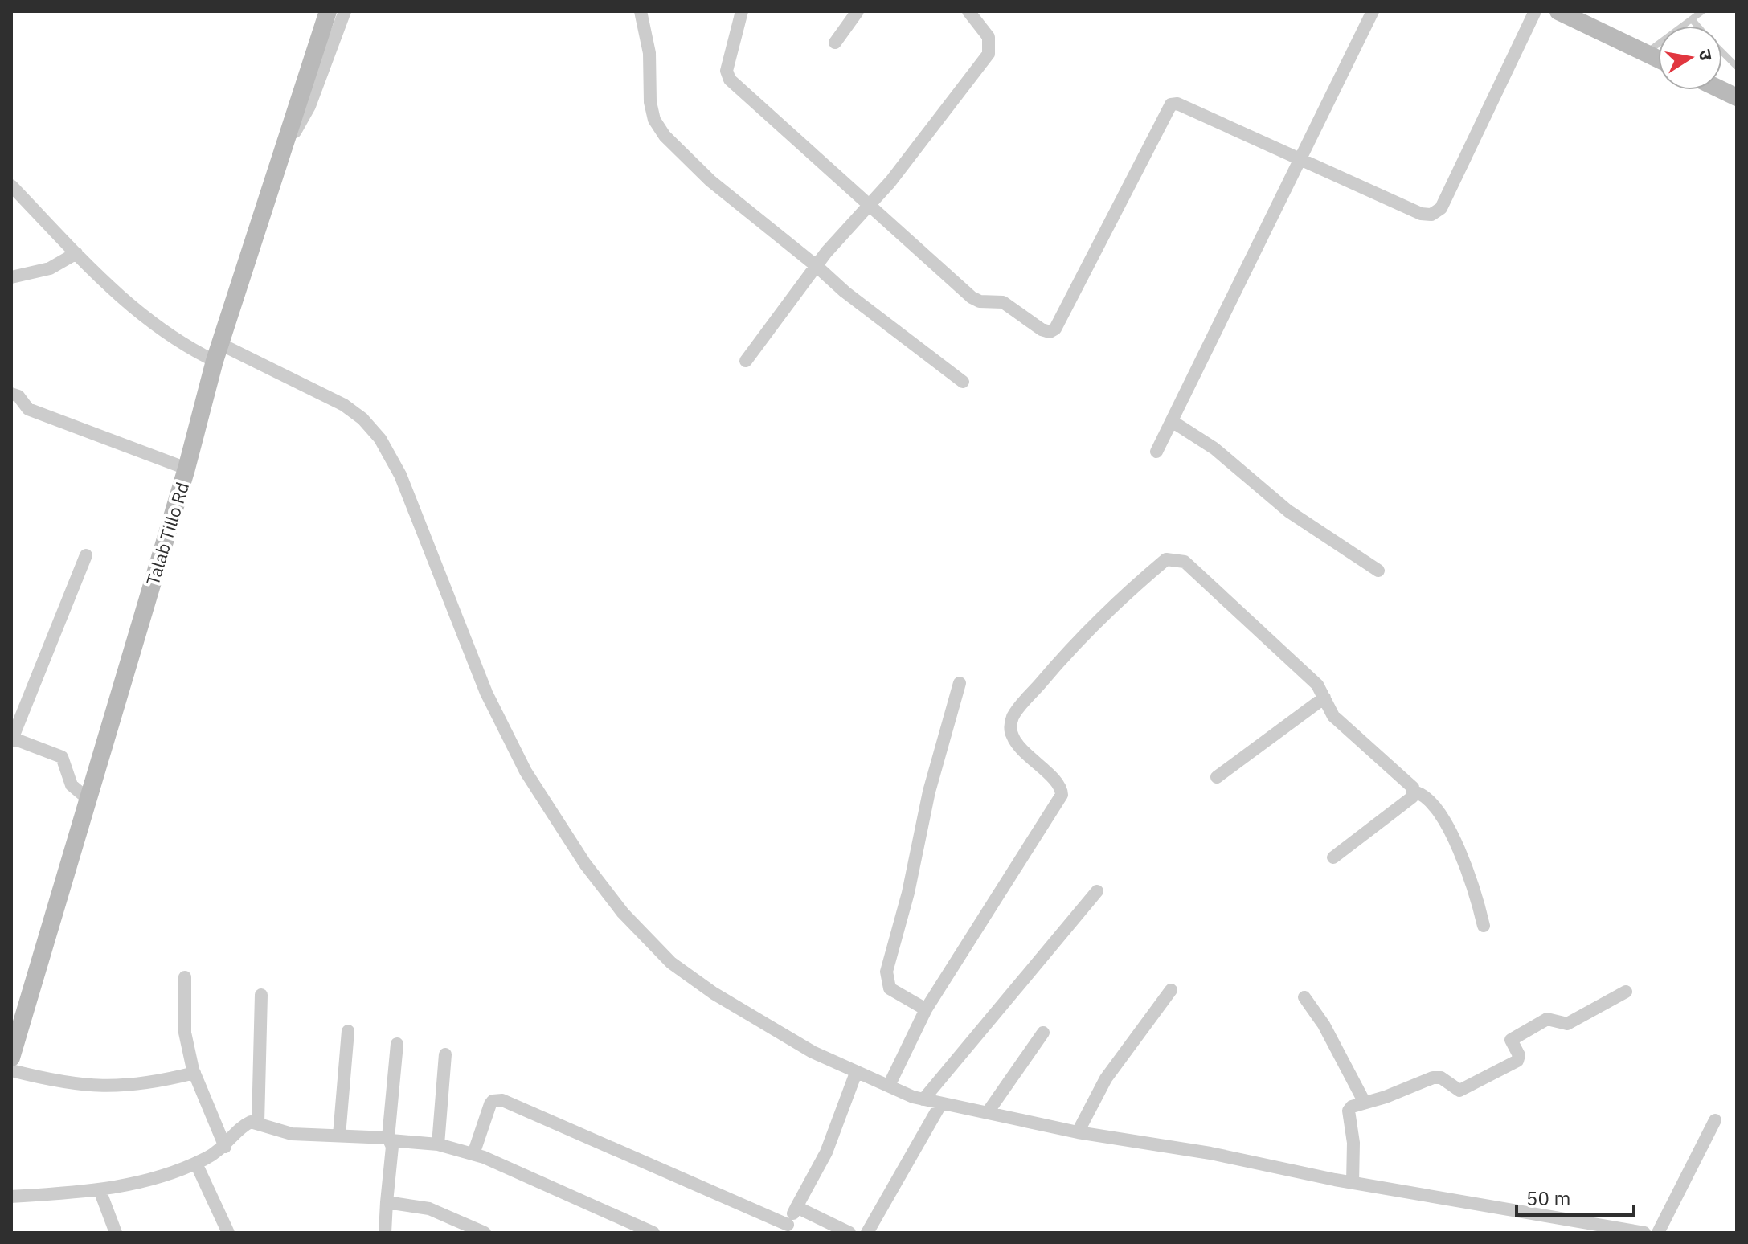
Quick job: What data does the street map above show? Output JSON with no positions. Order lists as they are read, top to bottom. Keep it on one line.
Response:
{"streets":{"main road":["Talab Tillo Rd"]},"scale_bar":"50 m","north":"right"}
